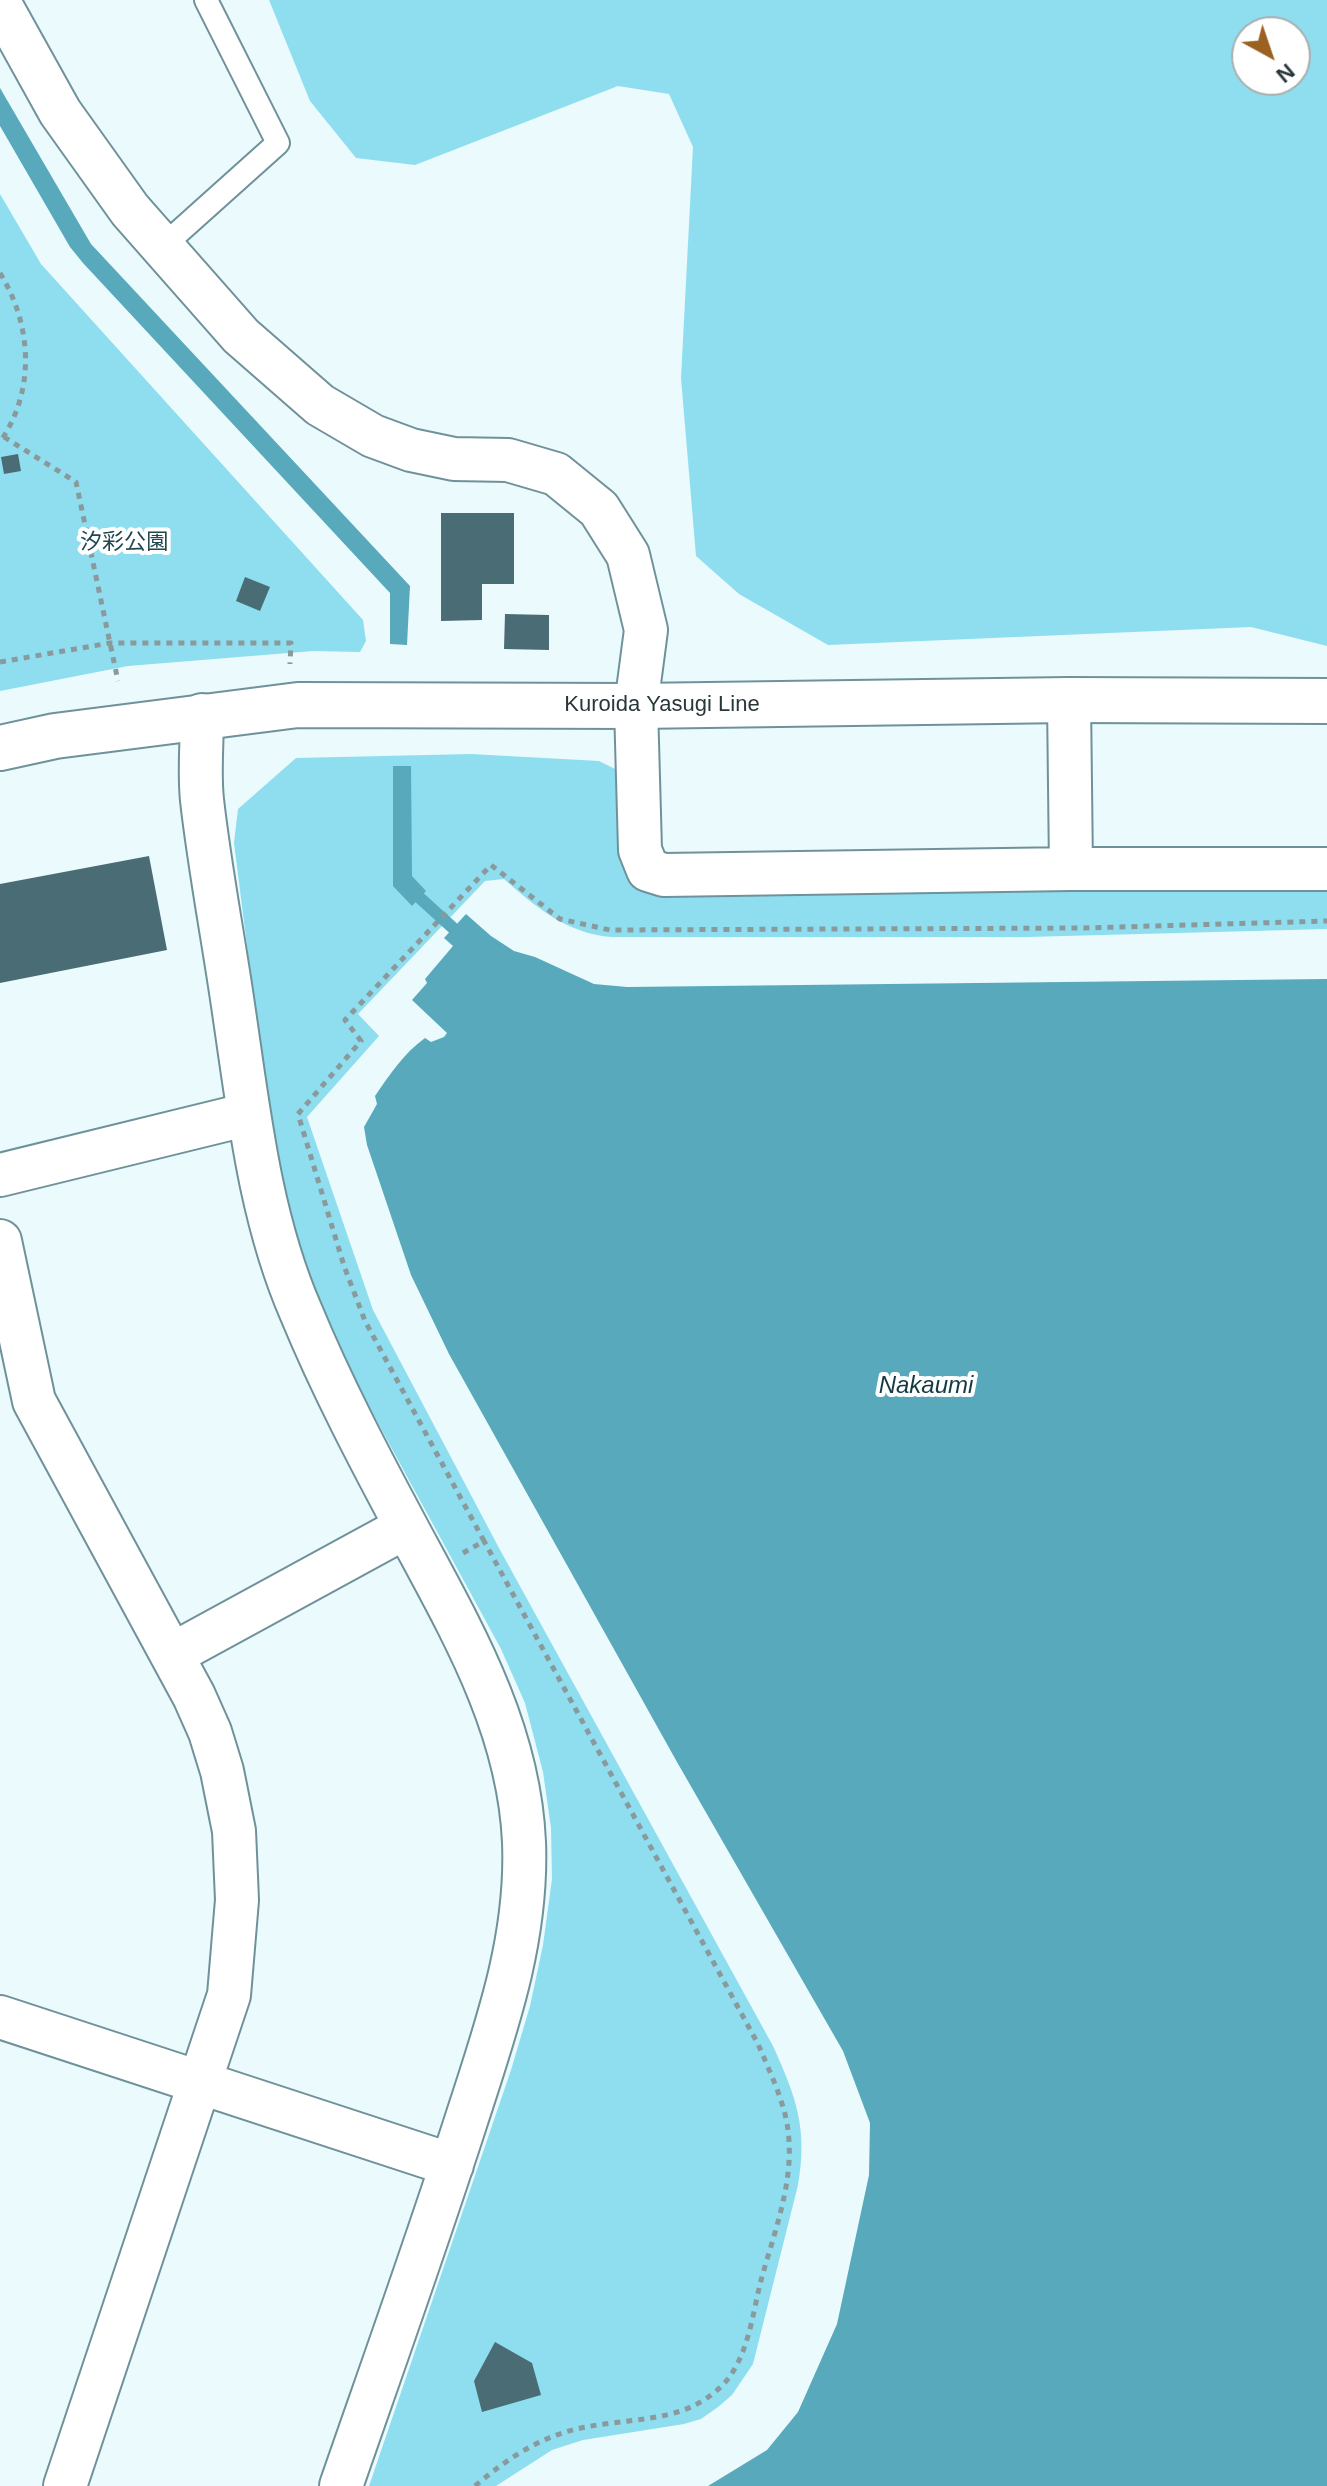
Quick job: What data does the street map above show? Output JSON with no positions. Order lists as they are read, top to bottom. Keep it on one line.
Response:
{"streets":{"main road":["Kuroida Yasugi Line"]},"water":["Nakaumi"],"parks":["汐彩公園"],"north":"bottom right"}
